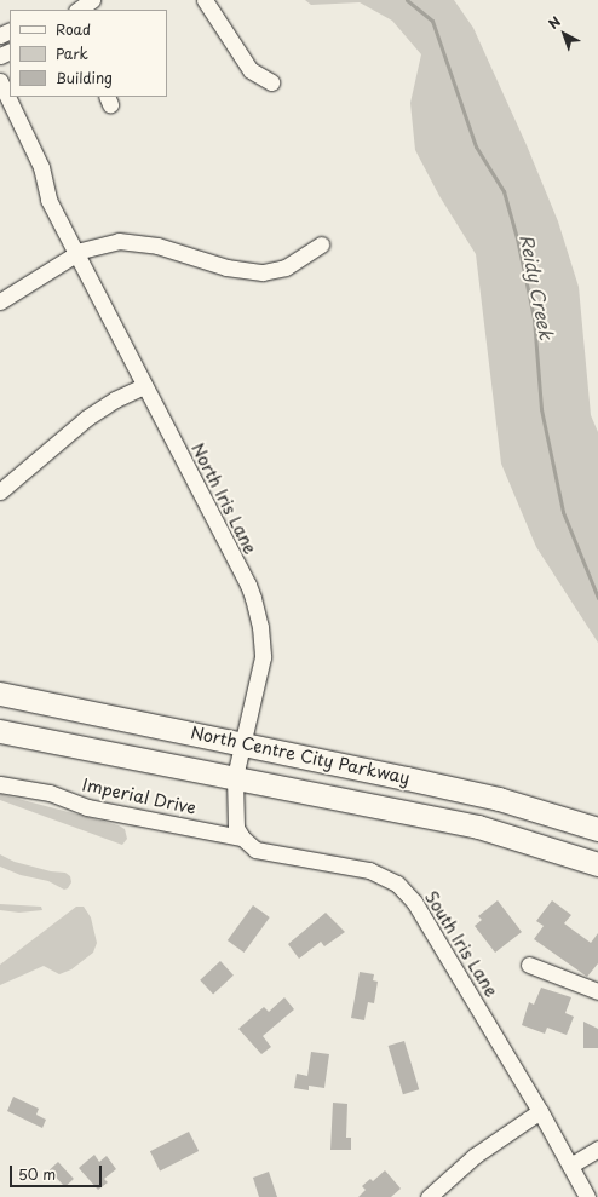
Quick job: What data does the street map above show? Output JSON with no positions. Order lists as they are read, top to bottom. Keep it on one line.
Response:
{"streets":{"highway":["North Centre City Parkway"],"street":["North Iris Lane","Imperial Drive","South Iris Lane"]},"crossings":[["North Iris Lane","North Centre City Parkway"],["Imperial Drive","South Iris Lane"]],"water":["Reidy Creek"],"legend":["Road","Park","Building"],"scale_bar":"50 m","north":"top left"}
